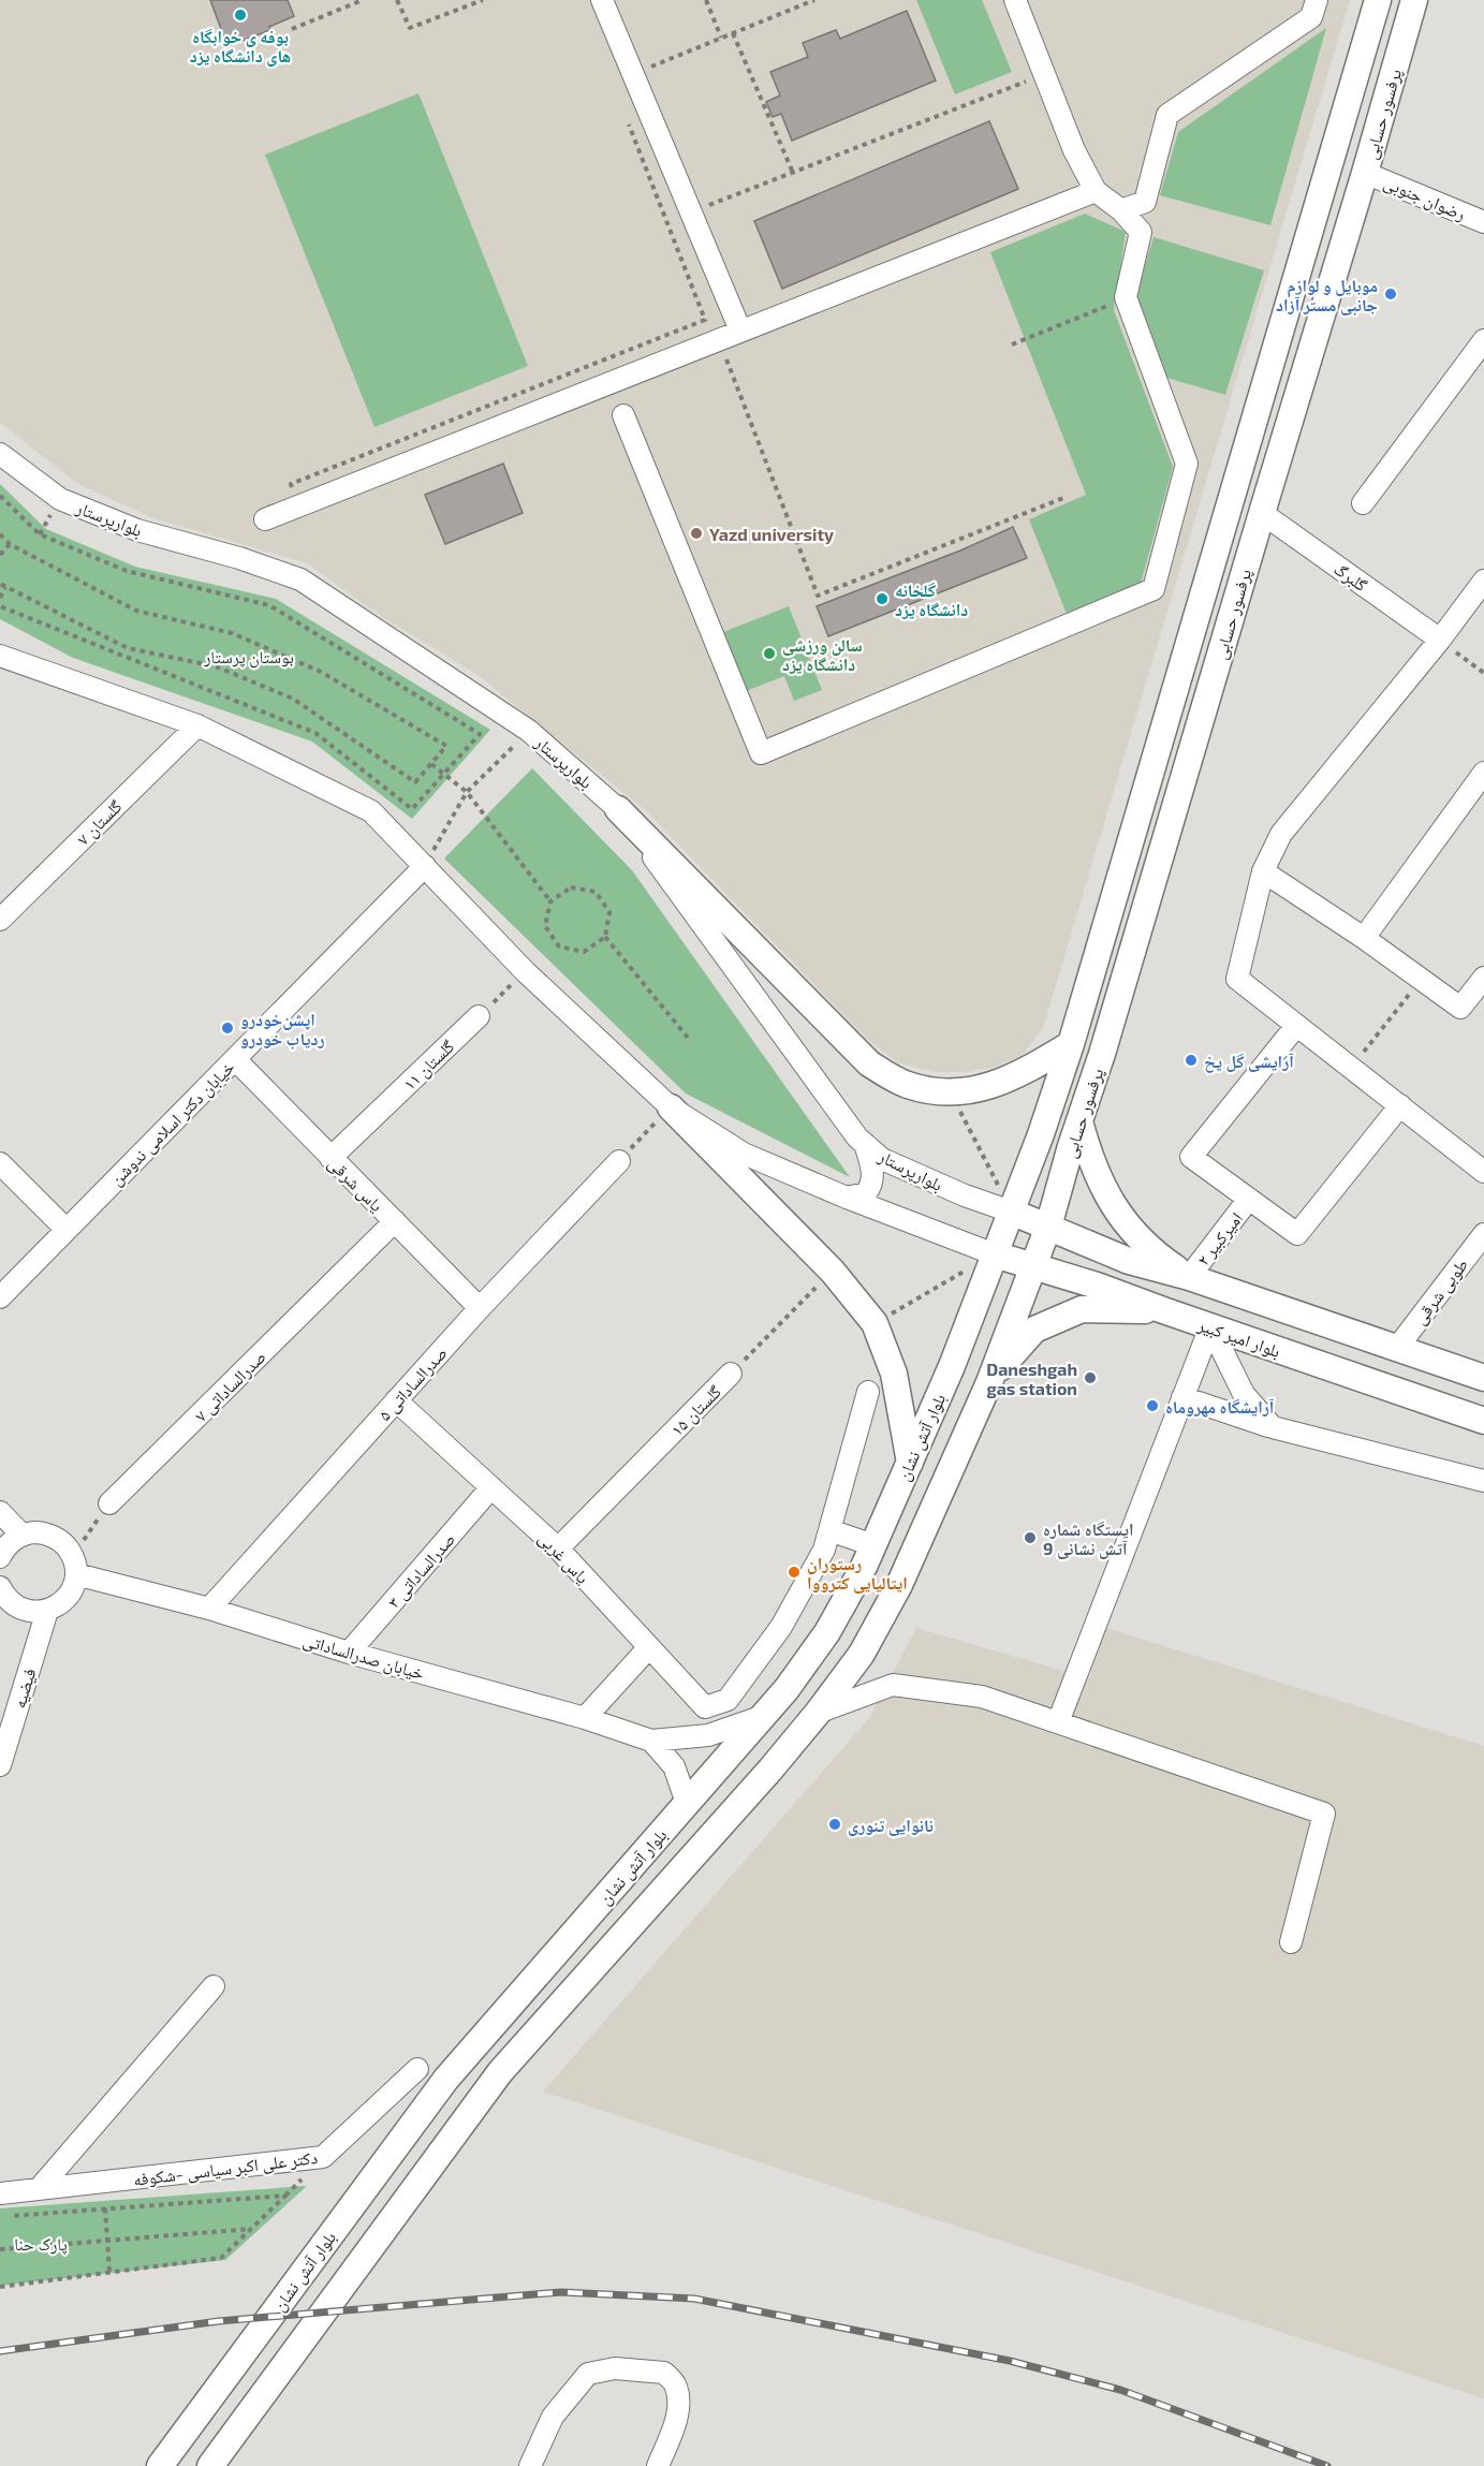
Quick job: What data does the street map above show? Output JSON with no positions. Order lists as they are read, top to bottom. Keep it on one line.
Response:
{"streets":{"main road":["پرفسور حسابی","بلوار امیر کبیر","بلوار آتش نشان"],"street":["رضوان جنوبی","بلوارپرستار","گلبرگ","گلستان ۷","گلستان ۱۱","خيابان دکتر اسلامی ندوشن","یاس شرقی","امیرکبیر ۲","طوبی شرقی","صدرالساداتی ۵","صدرالساداتی ۷","گلستان ۱۵","یاس غربی","صدرالساداتی ۳","خیابان صدرالساداتی","فیضیه","دکتر علی اکبر سیاسی -شکوفه"]},"crossings":[["پرفسور حسابی","رضوان جنوبی"],["پرفسور حسابی","بلوارپرستار"],["پرفسور حسابی","گلبرگ"],["پرفسور حسابی","بلوار آتش نشان"],["بلوارپرستار","بلوار آتش نشان"],["گلستان ۱۱","یاس شرقی"],["خيابان دکتر اسلامی ندوشن","یاس شرقی"],["یاس شرقی","صدرالساداتی ۵"],["یاس شرقی","صدرالساداتی ۷"],["بلوار امیر کبیر","بلوار آتش نشان"],["صدرالساداتی ۵","یاس غربی"],["صدرالساداتی ۵","خیابان صدرالساداتی"],["گلستان ۱۵","یاس غربی"],["یاس غربی","صدرالساداتی ۳"],["صدرالساداتی ۳","خیابان صدرالساداتی"]],"parks":["بوستان پرستار","پارک حنا"],"places":["بوفه ی خوابگاه های دانشگاه یزد","موبایل و لوازم جانبی مستر آزاد","Yazd university","گلخانه دانشگاه یزد","سالن ورزشی دانشگاه یزد","اپشن‌خودرو ردیاب خودرو","آرایشی گل یخ","Daneshgah gas station","آرایشگاه مهروماه","ایستگاه شماره 9 آتش نشانی","رستوران ایتالیایی کترووا","نانوایی تنوری"]}
